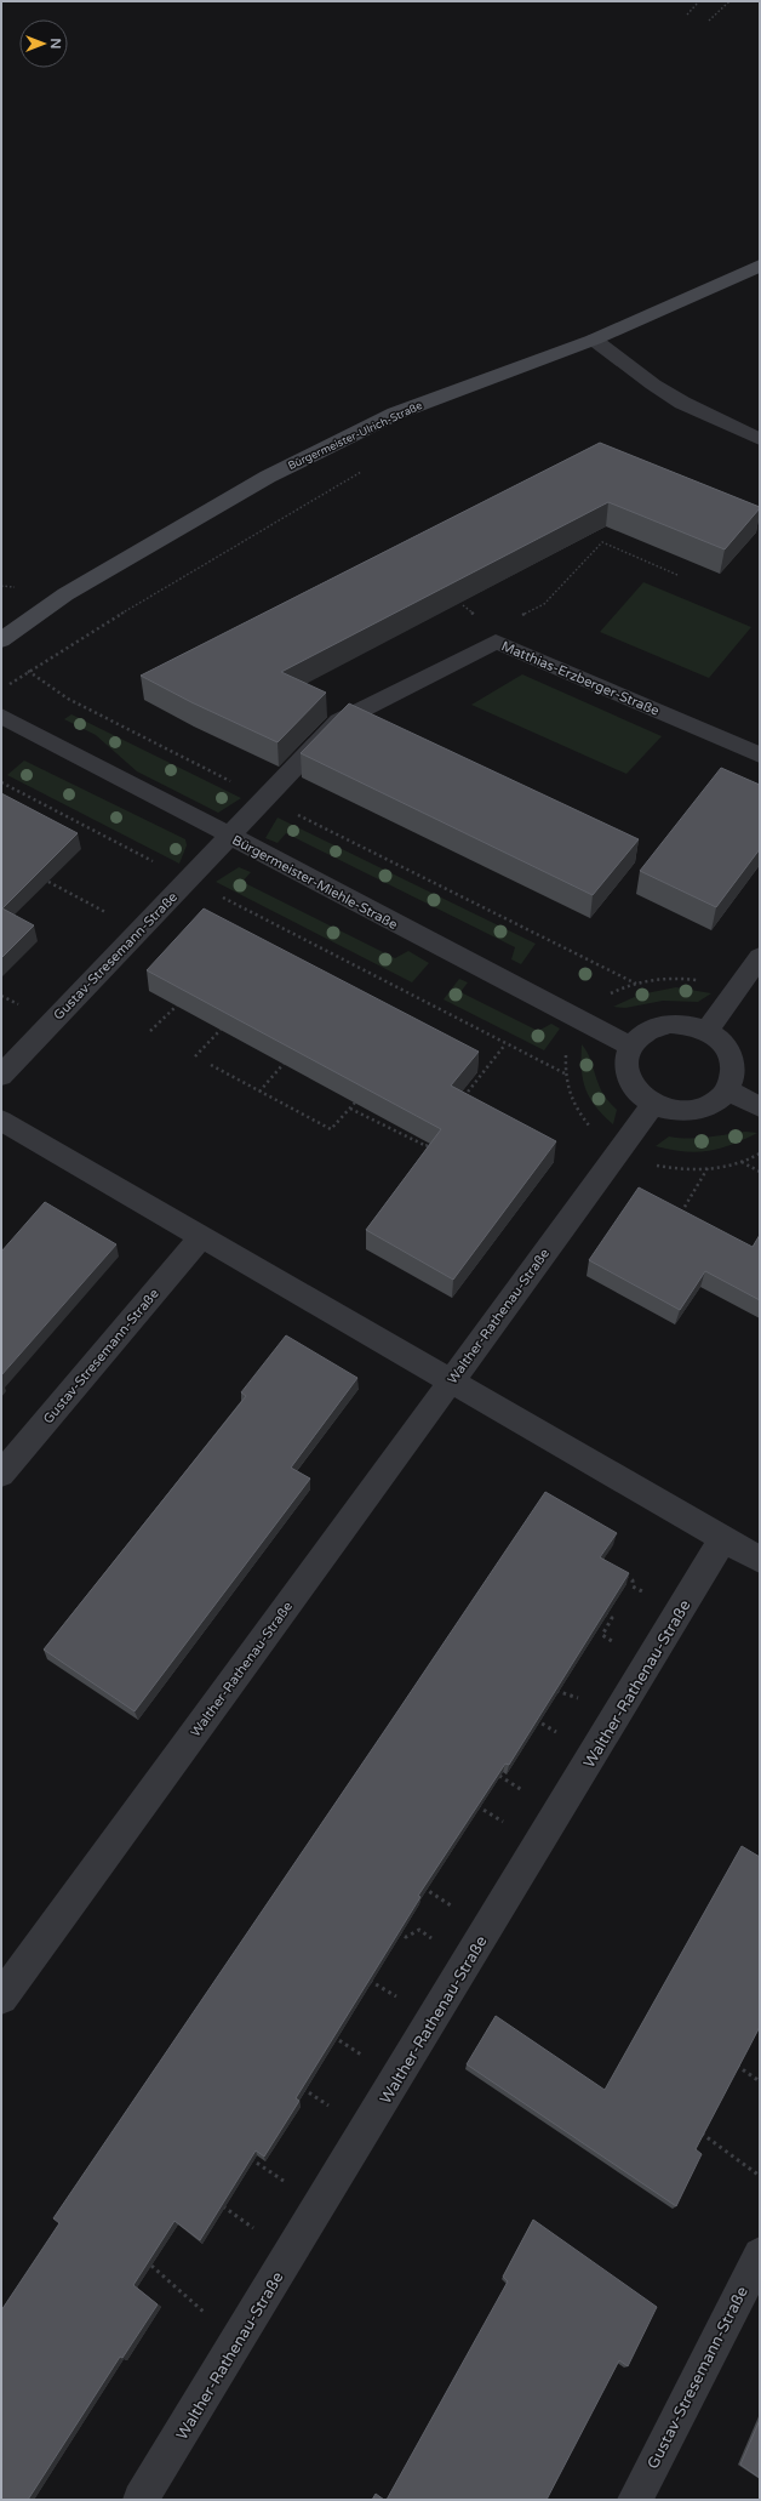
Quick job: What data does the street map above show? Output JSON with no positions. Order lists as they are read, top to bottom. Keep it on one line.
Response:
{"streets":{"main road":["Bürgermeister-Ulrich-Straße"],"street":["Matthias-Erzberger-Straße","Bürgermeister-Miehle-Straße","Gustav-Stresemann-Straße","Walther-Rathenau-Straße"]},"crossings":[["Matthias-Erzberger-Straße","Bürgermeister-Miehle-Straße"],["Matthias-Erzberger-Straße","Gustav-Stresemann-Straße"],["Bürgermeister-Miehle-Straße","Gustav-Stresemann-Straße"],["Bürgermeister-Miehle-Straße","Walther-Rathenau-Straße"]],"north":"right"}
